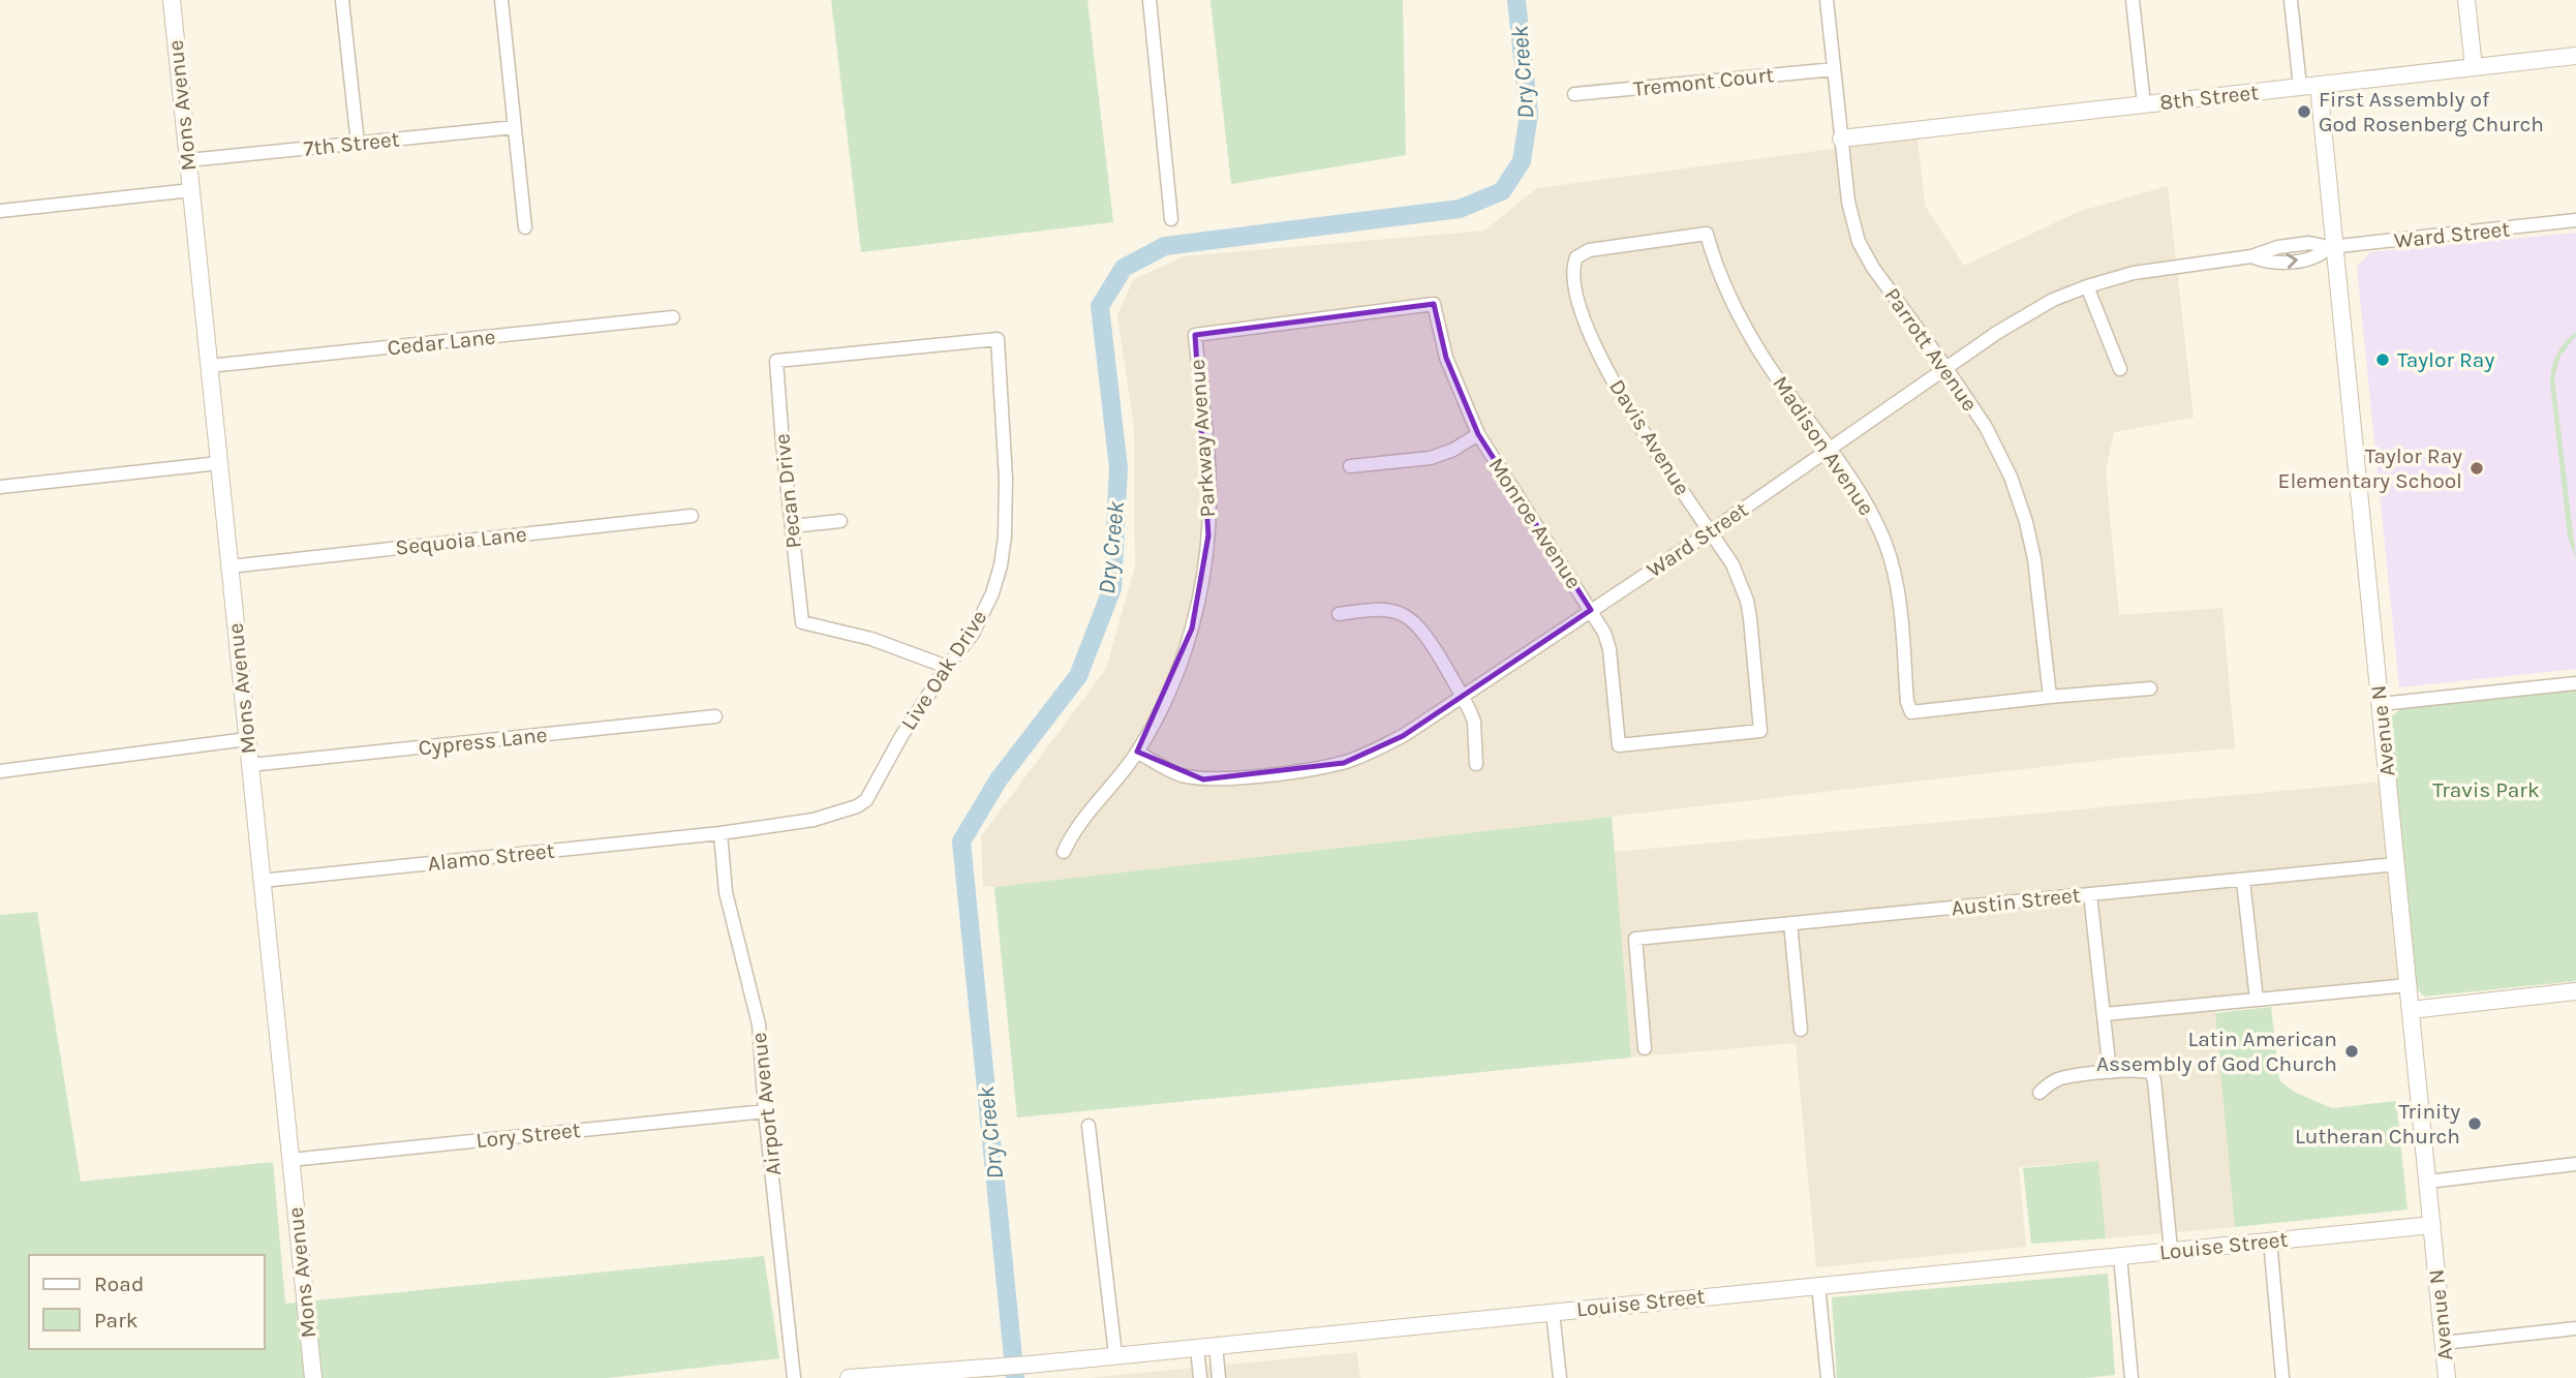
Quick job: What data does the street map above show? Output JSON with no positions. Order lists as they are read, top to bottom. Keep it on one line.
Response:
{"streets":{"street":["Tremont Court","8th Street","Mons Avenue","7th Street","Ward Street","Cedar Lane","Parrott Avenue","Davis Avenue","Parkway Avenue","Madison Avenue","Pecan Drive","Monroe Avenue","Sequoia Lane","Live Oak Drive","Avenue N","Cypress Lane","Alamo Street","Austin Street","Airport Avenue","Lory Street","Louise Street"]},"crossings":[["Tremont Court","Parrott Avenue"],["8th Street","Parrott Avenue"],["8th Street","Avenue N"],["Mons Avenue","7th Street"],["Mons Avenue","Cedar Lane"],["Mons Avenue","Sequoia Lane"],["Mons Avenue","Cypress Lane"],["Mons Avenue","Alamo Street"],["Mons Avenue","Lory Street"],["Ward Street","Parrott Avenue"],["Ward Street","Davis Avenue"],["Ward Street","Parkway Avenue"],["Ward Street","Madison Avenue"],["Ward Street","Monroe Avenue"],["Ward Street","Avenue N"],["Parrott Avenue","Madison Avenue"],["Davis Avenue","Madison Avenue"],["Davis Avenue","Monroe Avenue"],["Parkway Avenue","Monroe Avenue"],["Pecan Drive","Live Oak Drive"],["Live Oak Drive","Alamo Street"],["Live Oak Drive","Airport Avenue"],["Avenue N","Austin Street"],["Avenue N","Louise Street"],["Alamo Street","Airport Avenue"],["Airport Avenue","Lory Street"]],"water":["Dry Creek"],"parks":["Travis Park"],"places":["First Assembly of God Rosenberg Church","Taylor Ray","Taylor Ray Elementary School","Latin American Assembly of God Church","Trinity Lutheran Church"],"legend":["Road","Park"]}
